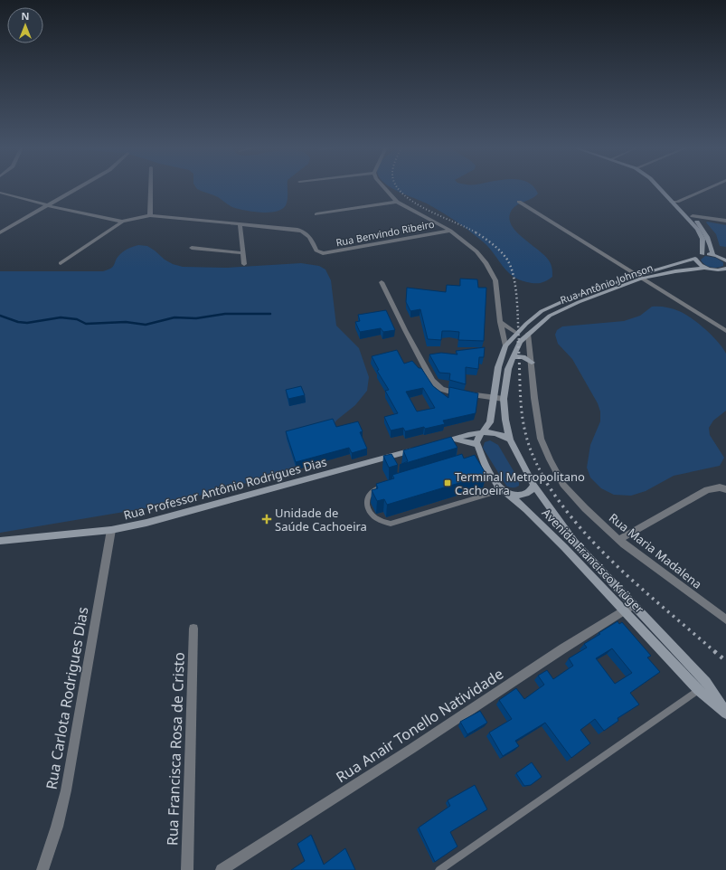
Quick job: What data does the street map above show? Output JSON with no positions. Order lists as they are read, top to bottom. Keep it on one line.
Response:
{"streets":{"main road":["Rua Antônio Johnson","Rua Professor Antônio Rodrigues Dias","Avenida Francisco Krüger"],"street":["Rua Benvindo Ribeiro","Rua Maria Madalena","Rua Carlota Rodrigues Dias","Rua Anair Tonello Natividade","Rua Francisca Rosa de Cristo"]},"crossings":[["Rua Antônio Johnson","Rua Maria Madalena"],["Rua Antônio Johnson","Avenida Francisco Krüger"],["Rua Professor Antônio Rodrigues Dias","Rua Carlota Rodrigues Dias"],["Rua Maria Madalena","Avenida Francisco Krüger"],["Avenida Francisco Krüger","Rua Anair Tonello Natividade"]],"places":{"transit":["Terminal Metropolitano Cachoeira"],"health":["Unidade de Saúde Cachoeira"]},"north":"top"}
